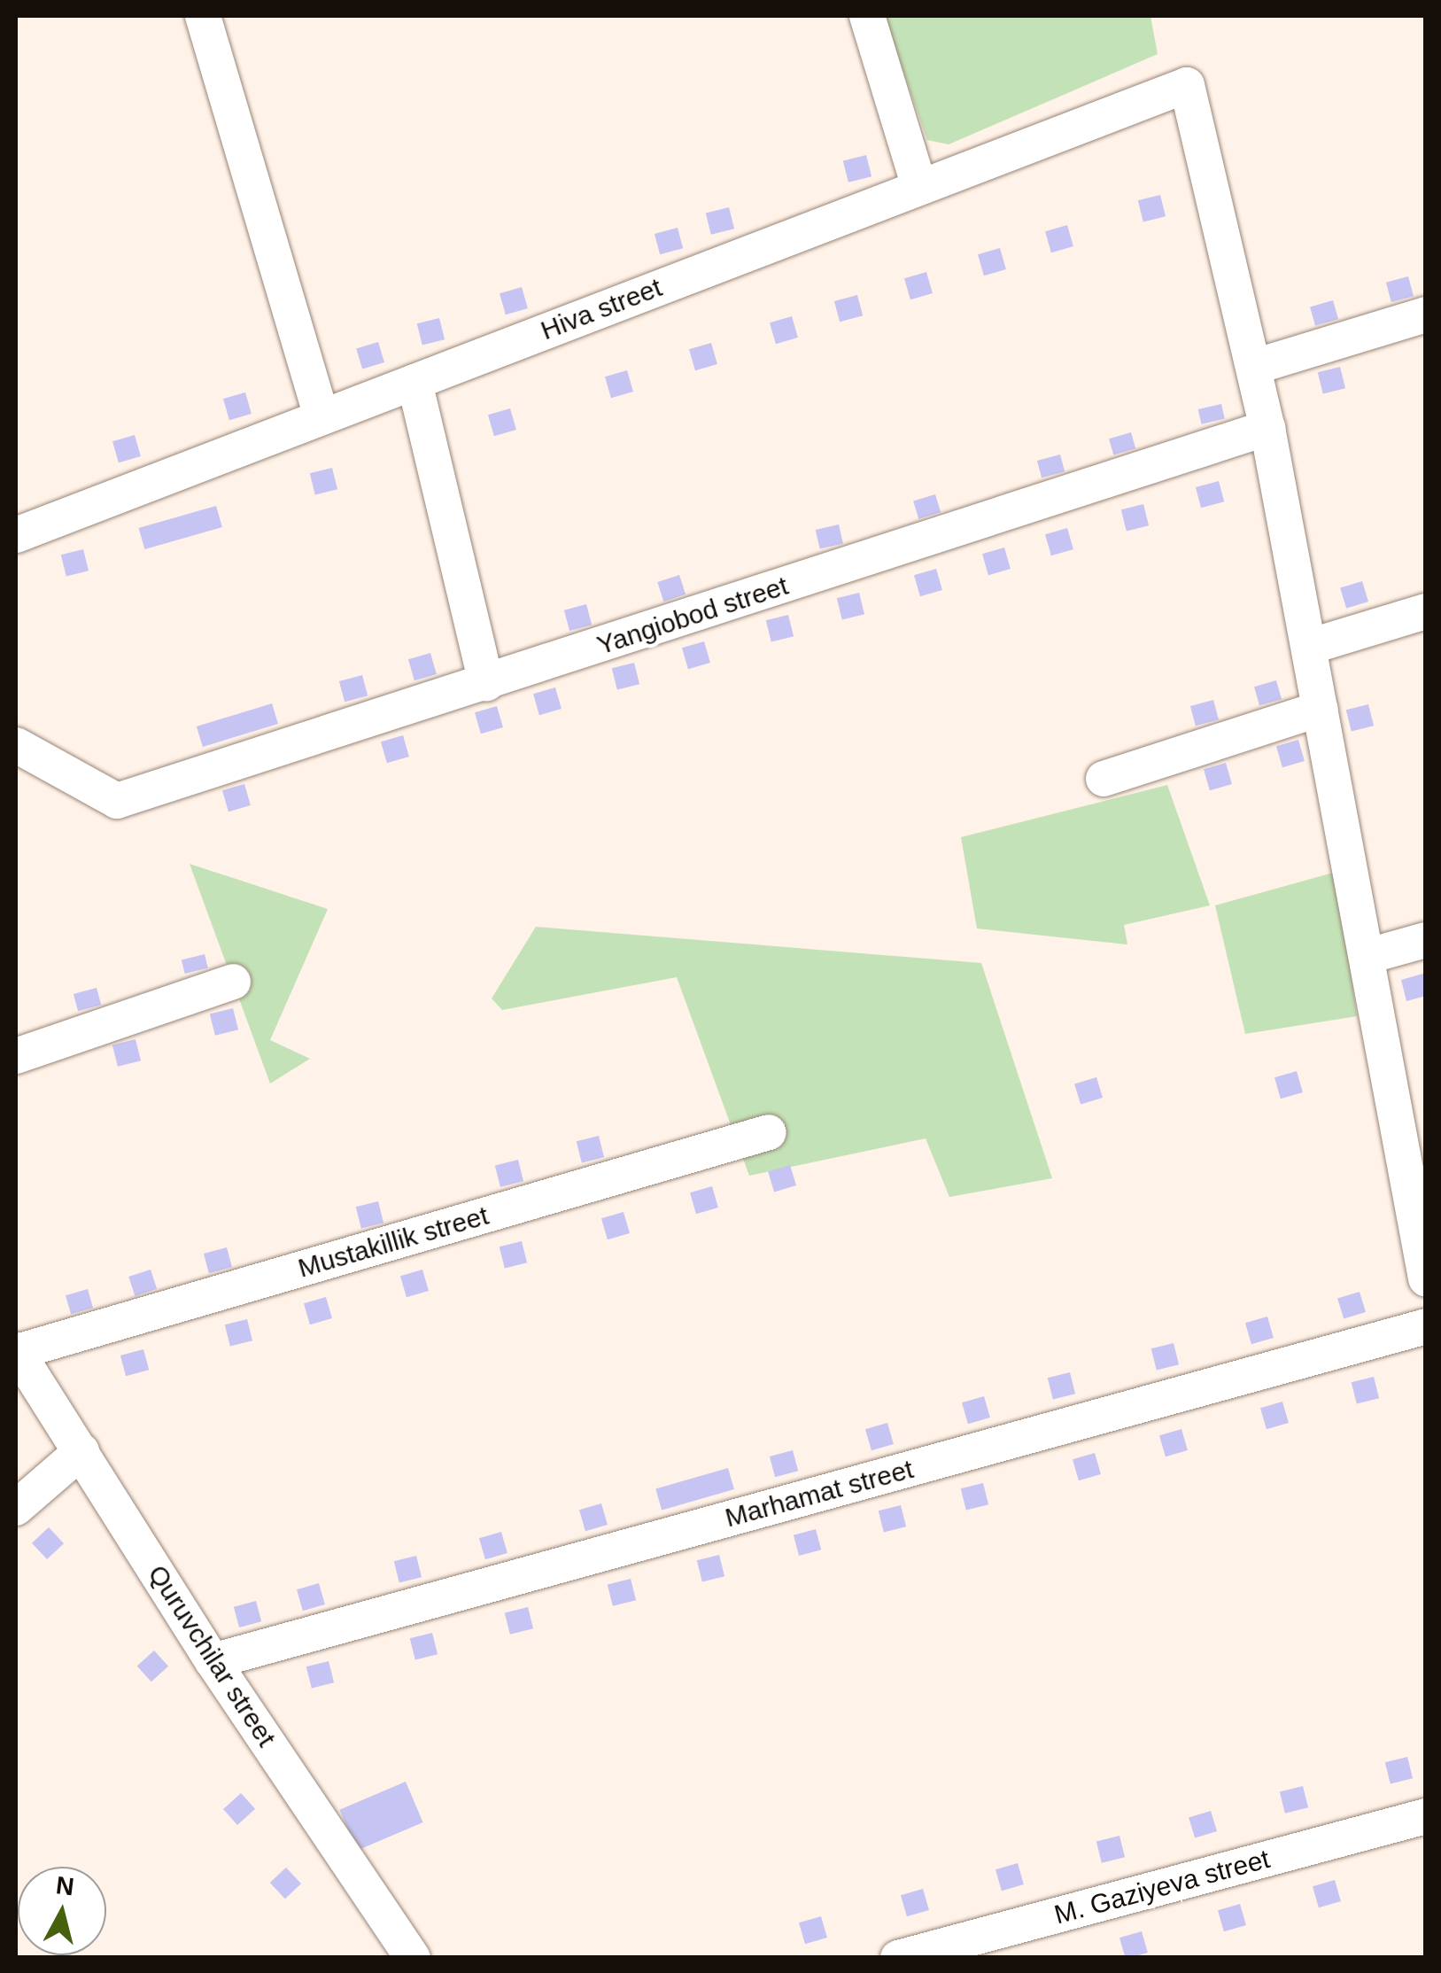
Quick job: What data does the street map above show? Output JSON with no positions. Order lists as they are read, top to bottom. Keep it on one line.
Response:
{"streets":{"street":["Hiva street","Yangiobod street","Mustakillik street","Marhamat street","Quruvchilar street","M. Gaziyeva street"]},"crossings":[["Mustakillik street","Quruvchilar street"],["Marhamat street","Quruvchilar street"]],"north":"top"}
